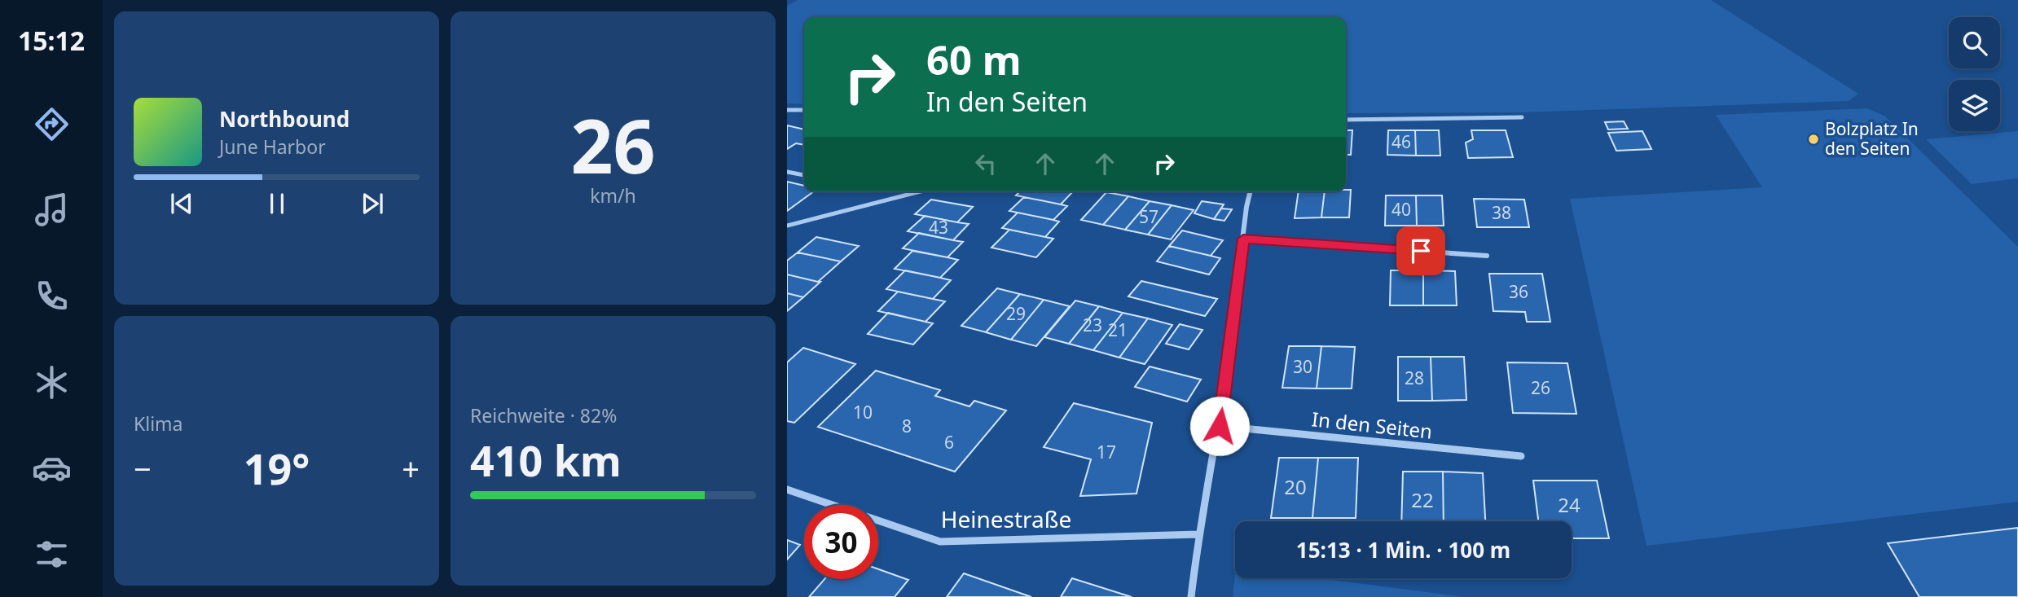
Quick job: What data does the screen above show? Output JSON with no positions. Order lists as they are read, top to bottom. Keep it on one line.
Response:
{"streets":{"street":["In den Seiten","Heinestraße"]},"places":["Bolzplatz In den Seiten"],"house_numbers":["46","40","38","57","43","36","29","23","21","30","28","26","10","8","6","17","20","22","24"],"page":{"tabs":"15:12","tile":[["26","km/h"],"Klima",["Reichweite · 82%","410 km"]],"turn":["60 m","In den Seiten"],"song":["Northbound","June Harbor"],"heat":["−","19°","+"],"limit":"30","trip":"15:13 · 1 Min. · 100 m"}}
